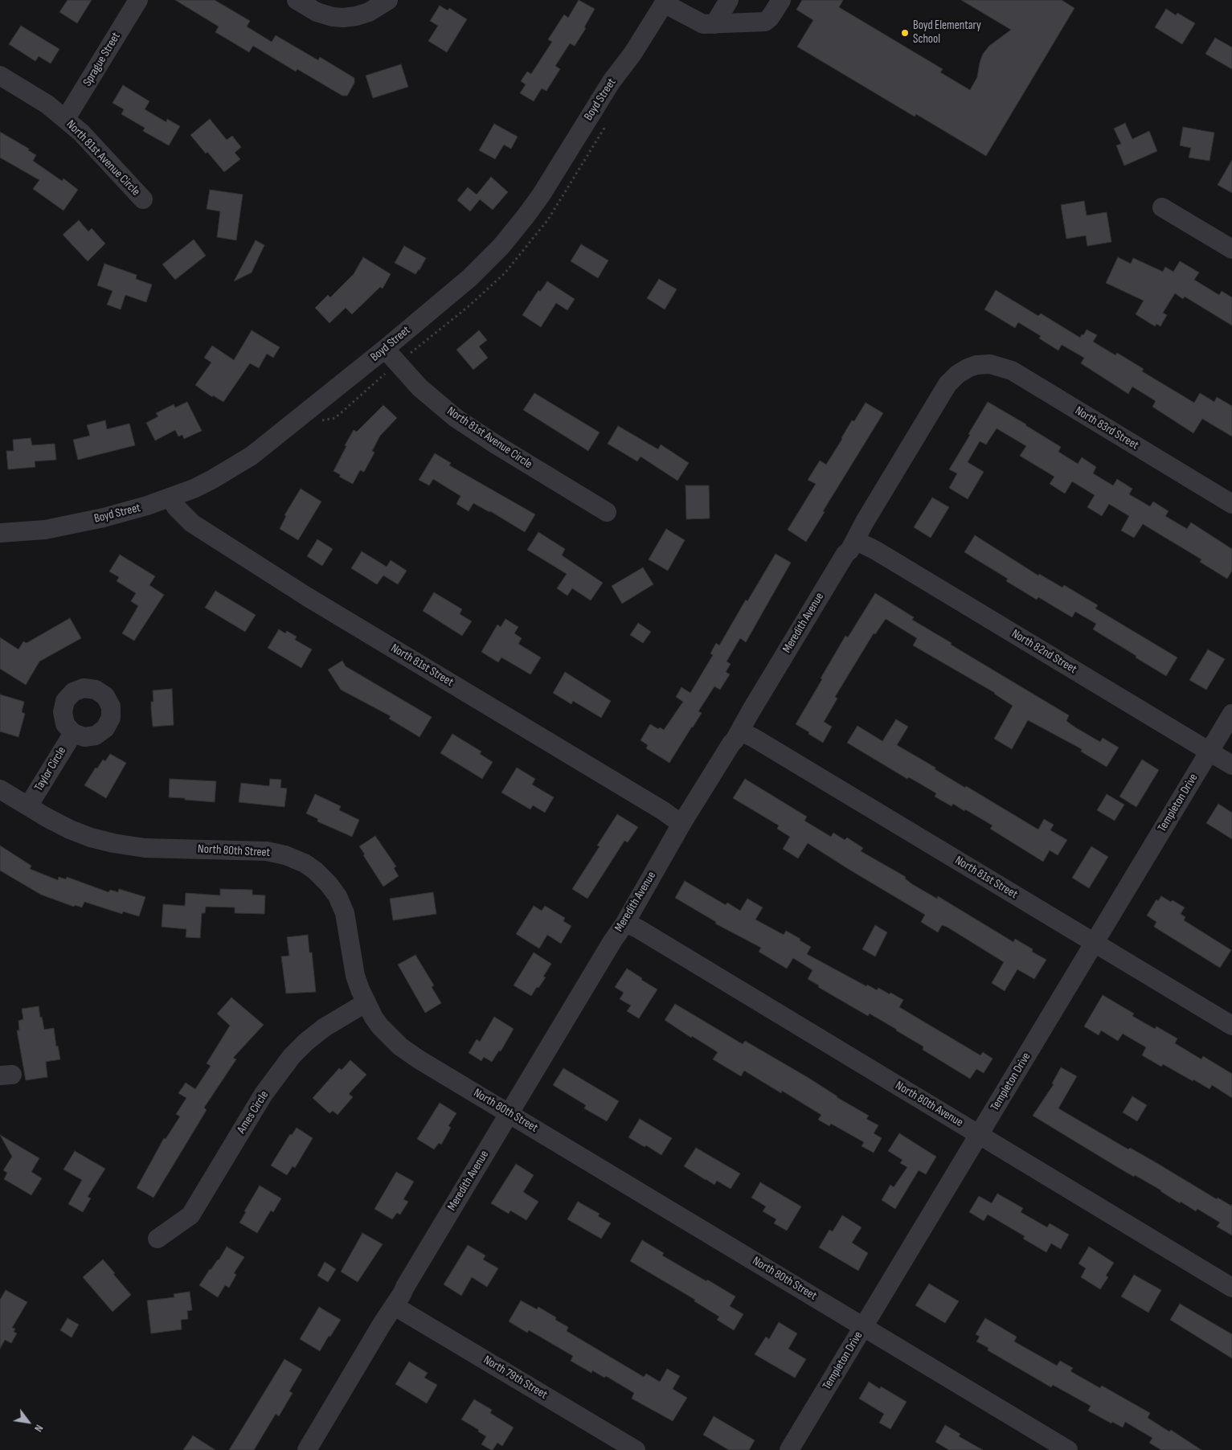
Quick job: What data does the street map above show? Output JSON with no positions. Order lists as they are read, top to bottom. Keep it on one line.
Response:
{"streets":{"street":["Sprague Street","Boyd Street","North 81st Avenue Circle","North 83rd Street","Meredith Avenue","North 82nd Street","North 81st Street","Taylor Circle","Templeton Drive","North 80th Street","North 80th Avenue","Ames Circle","North 79th Street"]},"crossings":[["Sprague Street","North 81st Avenue Circle"],["Boyd Street","North 81st Avenue Circle"],["Boyd Street","North 81st Street"],["North 83rd Street","Meredith Avenue"],["Meredith Avenue","North 82nd Street"],["Meredith Avenue","North 81st Street"],["Meredith Avenue","North 80th Street"],["Meredith Avenue","North 80th Avenue"],["Meredith Avenue","North 79th Street"],["North 82nd Street","Templeton Drive"],["North 81st Street","Templeton Drive"],["Taylor Circle","North 80th Street"],["Templeton Drive","North 80th Street"],["Templeton Drive","North 80th Avenue"],["North 80th Street","Ames Circle"]],"places":["Boyd Elementary School"],"north":"bottom right"}
